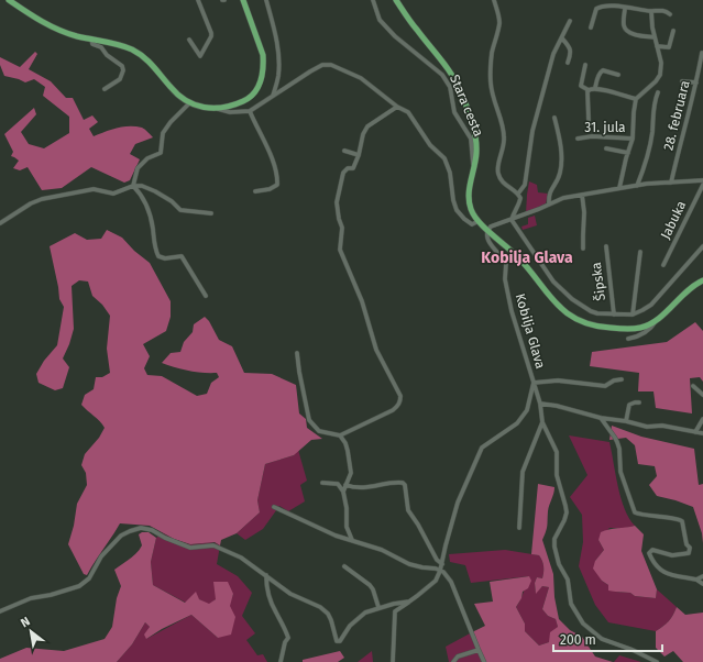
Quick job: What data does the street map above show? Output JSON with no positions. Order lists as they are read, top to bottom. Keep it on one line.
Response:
{"streets":{"main road":["Stara cesta","Kobilja Glava"],"street":["28. februara","31. jula","Jabuka","Šipska"]},"crossings":[["Stara cesta","Kobilja Glava"]],"districts":["Kobilja Glava"],"scale_bar":"200 m","north":"top left"}
